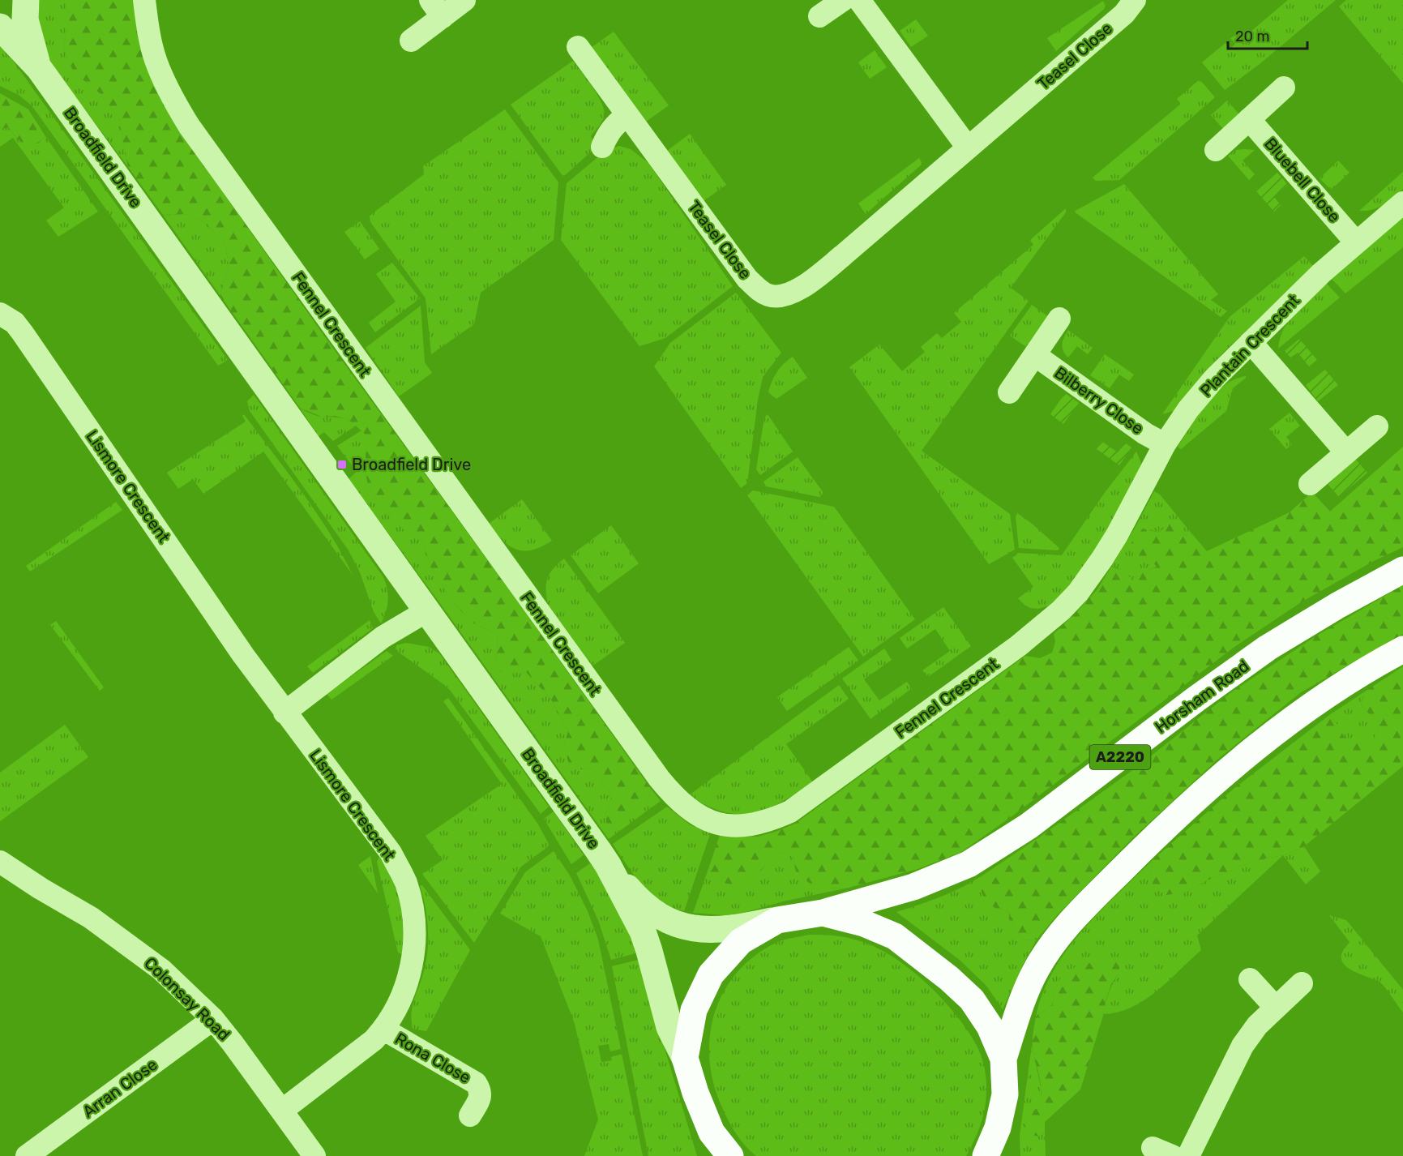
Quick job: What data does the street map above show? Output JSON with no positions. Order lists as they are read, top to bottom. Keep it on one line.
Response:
{"streets":{"main road":["Horsham Road","A2220"],"street":["Teasel Close","Broadfield Drive","Bluebell Close","Fennel Crescent","Plantain Crescent","Bilberry Close","Lismore Crescent","Colonsay Road","Rona Close","Arran Close"]},"crossings":[["Broadfield Drive","Horsham Road"],["Bluebell Close","Plantain Crescent"],["Fennel Crescent","Plantain Crescent"],["Plantain Crescent","Bilberry Close"],["Lismore Crescent","Colonsay Road"],["Lismore Crescent","Rona Close"],["Colonsay Road","Arran Close"]],"places":{"transit":["Broadfield Drive"]},"scale_bar":"20 m"}
